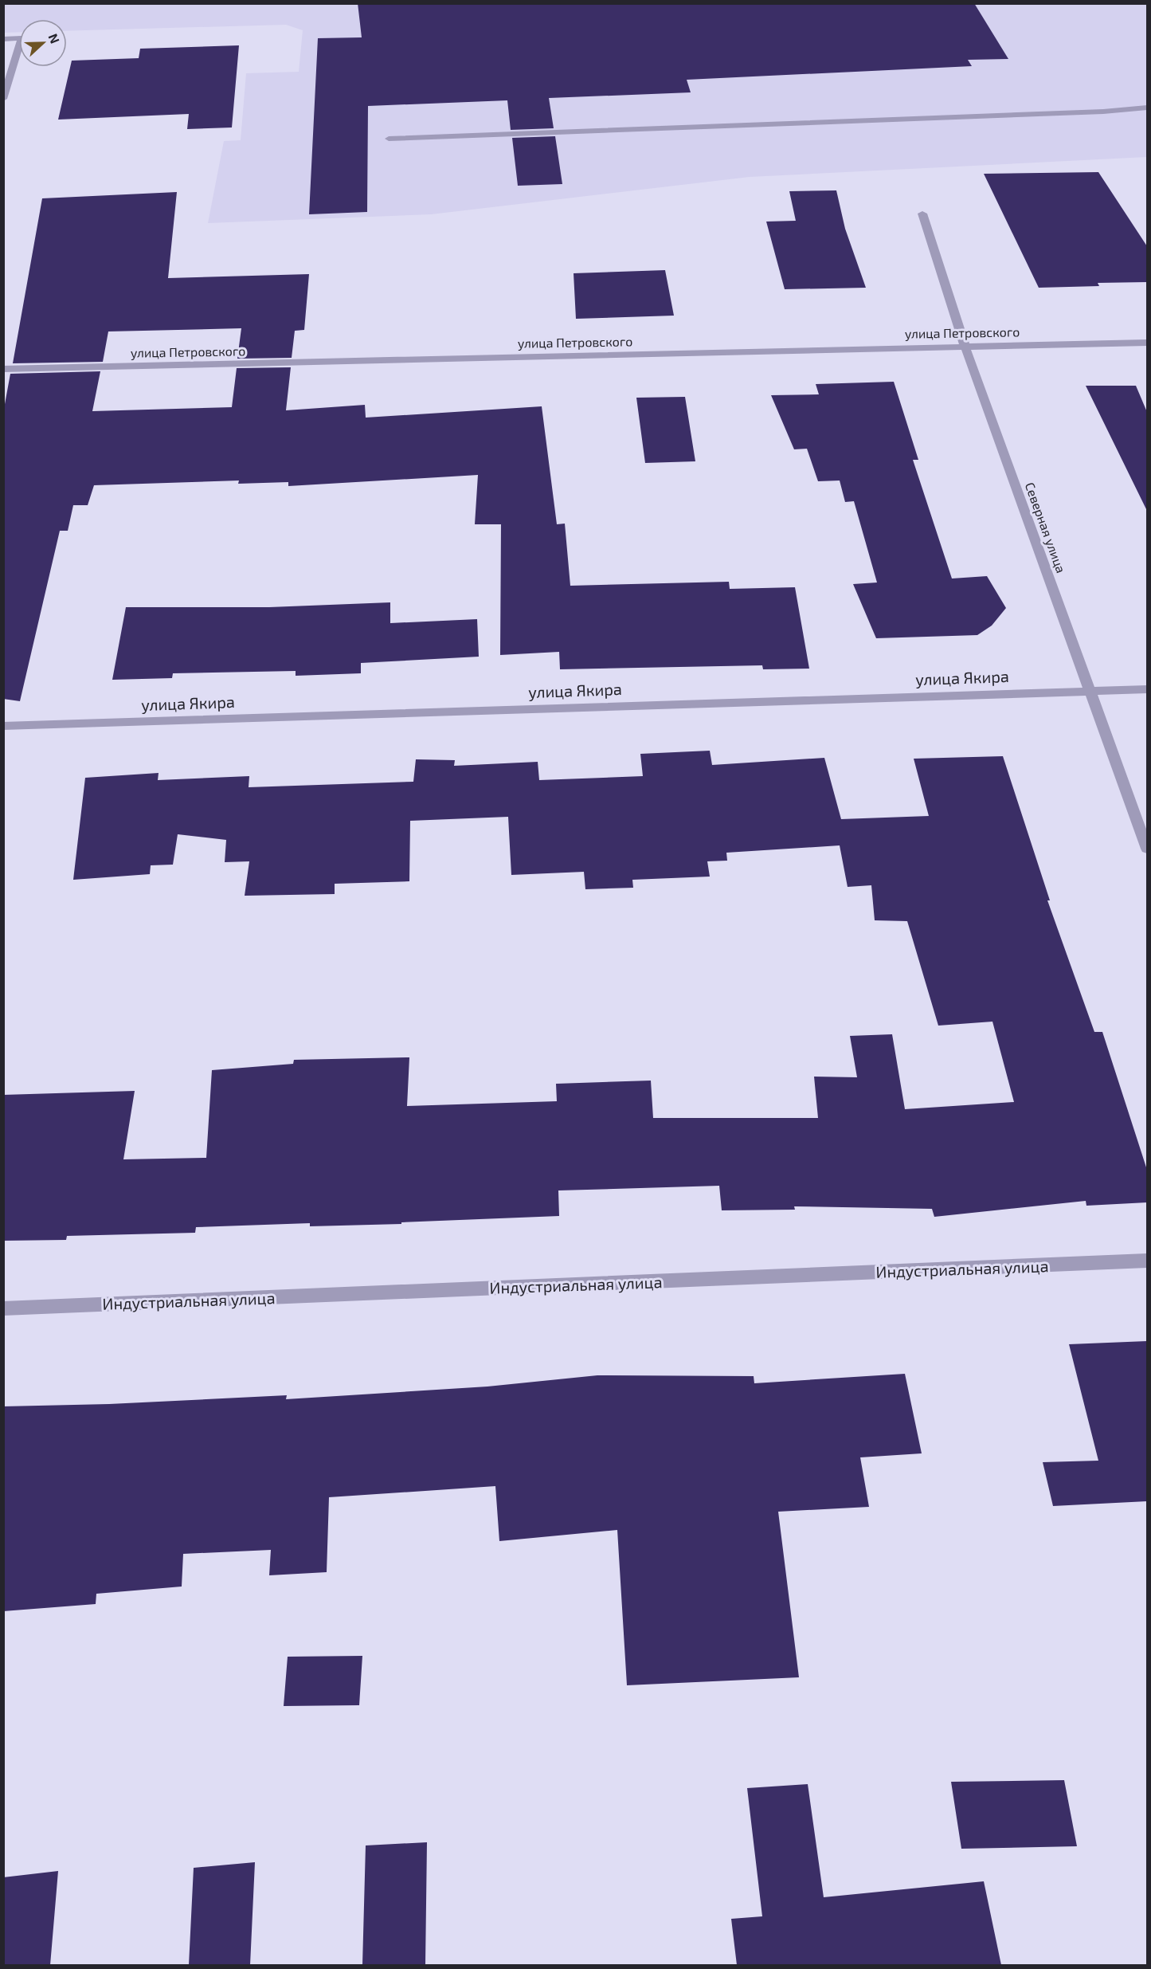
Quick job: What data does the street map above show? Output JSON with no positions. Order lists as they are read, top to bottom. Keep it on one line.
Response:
{"streets":{"street":["улица Петровского","Северная улица","улица Якира","Индустриальная улица"]},"crossings":[["улица Петровского","Северная улица"],["Северная улица","улица Якира"]],"north":"right"}
